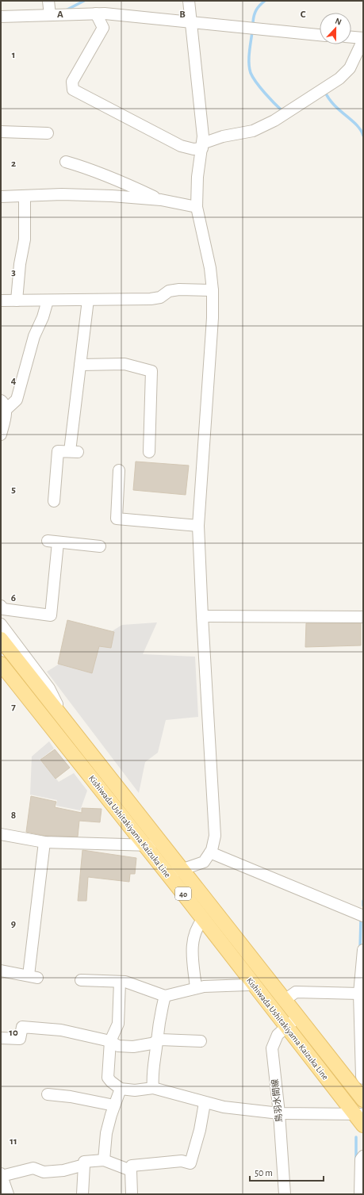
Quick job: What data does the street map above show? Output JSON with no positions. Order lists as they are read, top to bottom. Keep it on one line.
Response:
{"streets":{"main road":["Kishiwada Ushitakiyama Kaizuka Line","40"],"street":["鳥羽水間線"]},"crossings":[["Kishiwada Ushitakiyama Kaizuka Line","鳥羽水間線"]],"scale_bar":"50 m","north":"top","grid":{"columns":["A","B","C"],"rows":["1","2","3","4","5","6","7","8","9","10","11"]}}
